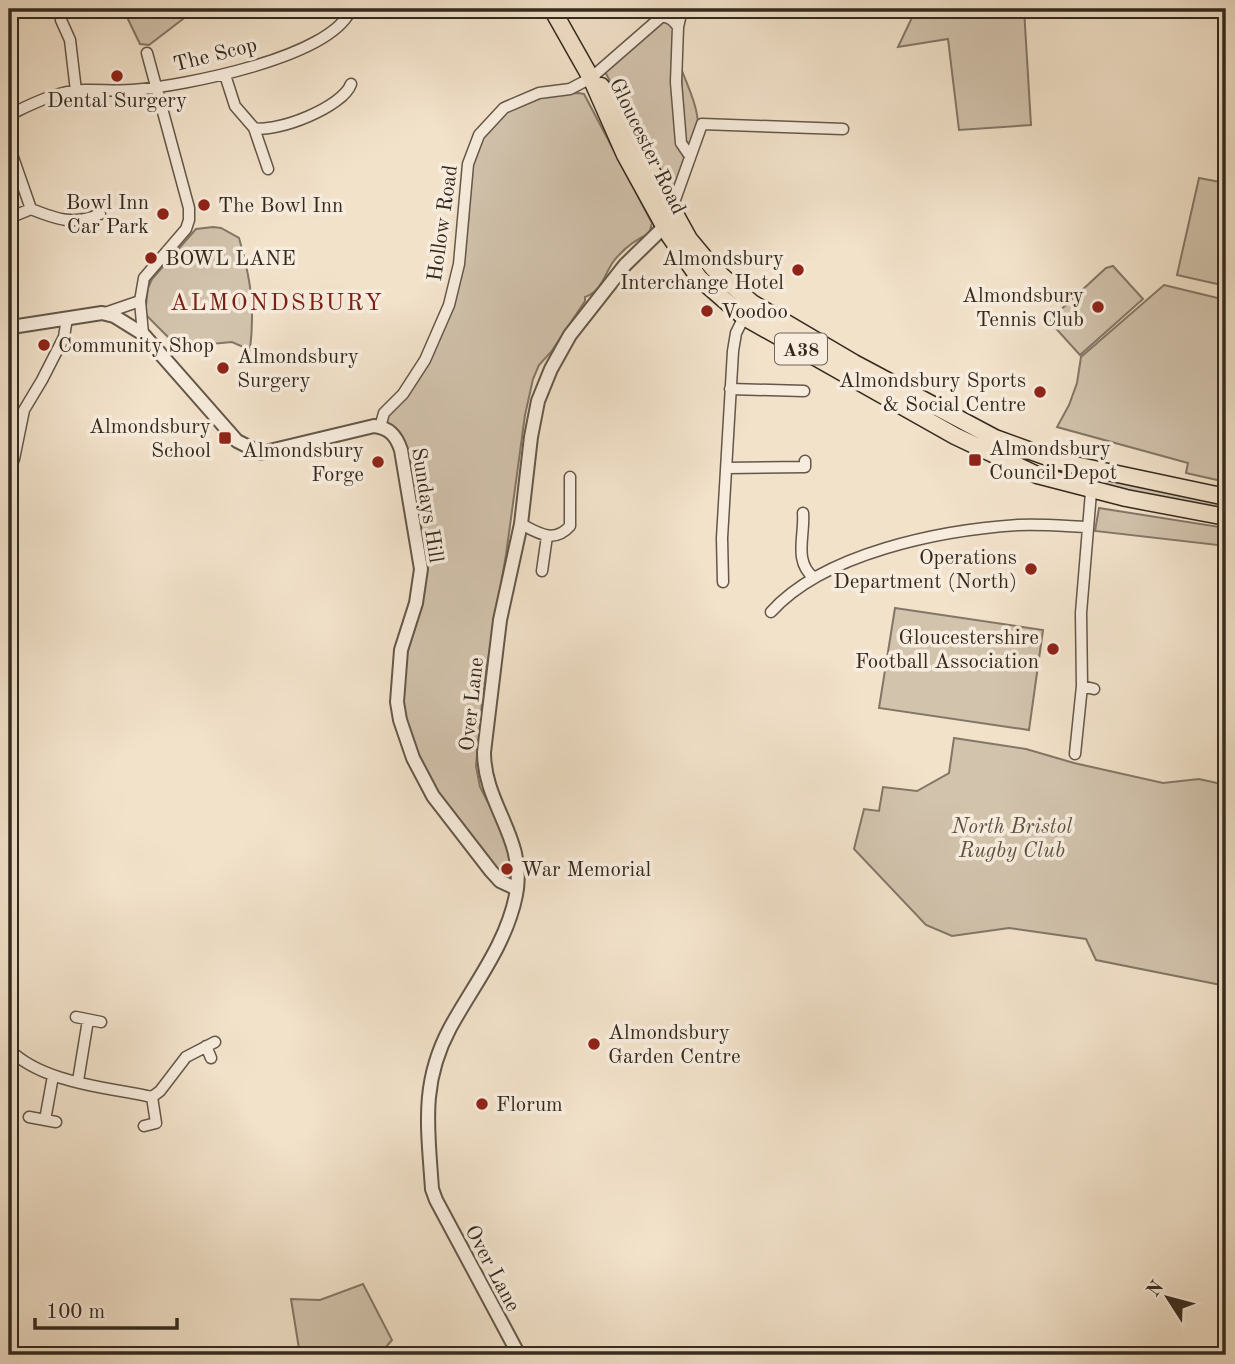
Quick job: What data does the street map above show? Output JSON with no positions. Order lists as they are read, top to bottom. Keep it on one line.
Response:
{"streets":{"main road":["Gloucester Road","A38"],"street":["The Scop","Hollow Road","Sundays Hill","Over Lane"]},"crossings":[["Gloucester Road","Hollow Road"],["Gloucester Road","Over Lane"],["Hollow Road","Sundays Hill"],["Sundays Hill","Over Lane"]],"districts":["ALMONDSBURY"],"parks":["North Bristol Rugby Club"],"places":{"other":["Dental Surgery","The Bowl Inn","Bowl Inn Car Park","BOWL LANE","Almondsbury Interchange Hotel","Almondsbury Tennis Club","Voodoo","Community Shop","Almondsbury Surgery","Almondsbury Sports & Social Centre","Almondsbury Forge","Operations Department (North)","Gloucestershire Football Association","War Memorial","Almondsbury Garden Centre","Florum"],"transit":["Almondsbury School","Almondsbury Council Depot"]},"scale_bar":"100 m","north":"top left"}
